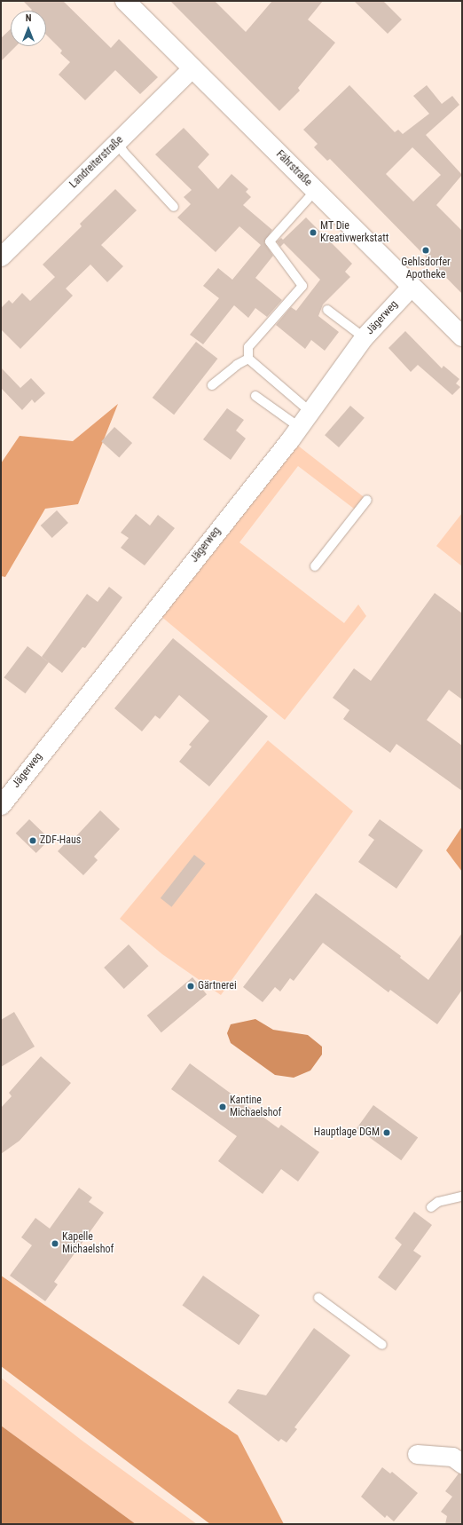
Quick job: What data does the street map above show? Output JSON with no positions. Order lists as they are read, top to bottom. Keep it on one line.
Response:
{"streets":{"street":["Landreiterstraße","Fährstraße","Jägerweg"]},"crossings":[["Landreiterstraße","Fährstraße"],["Fährstraße","Jägerweg"]],"places":["MT Die Kreativwerkstatt","Gehlsdorfer Apotheke","ZDF-Haus","Gärtnerei","Kantine Michaelshof","Hauptlage DGM","Kapelle Michaelshof"],"north":"top"}
